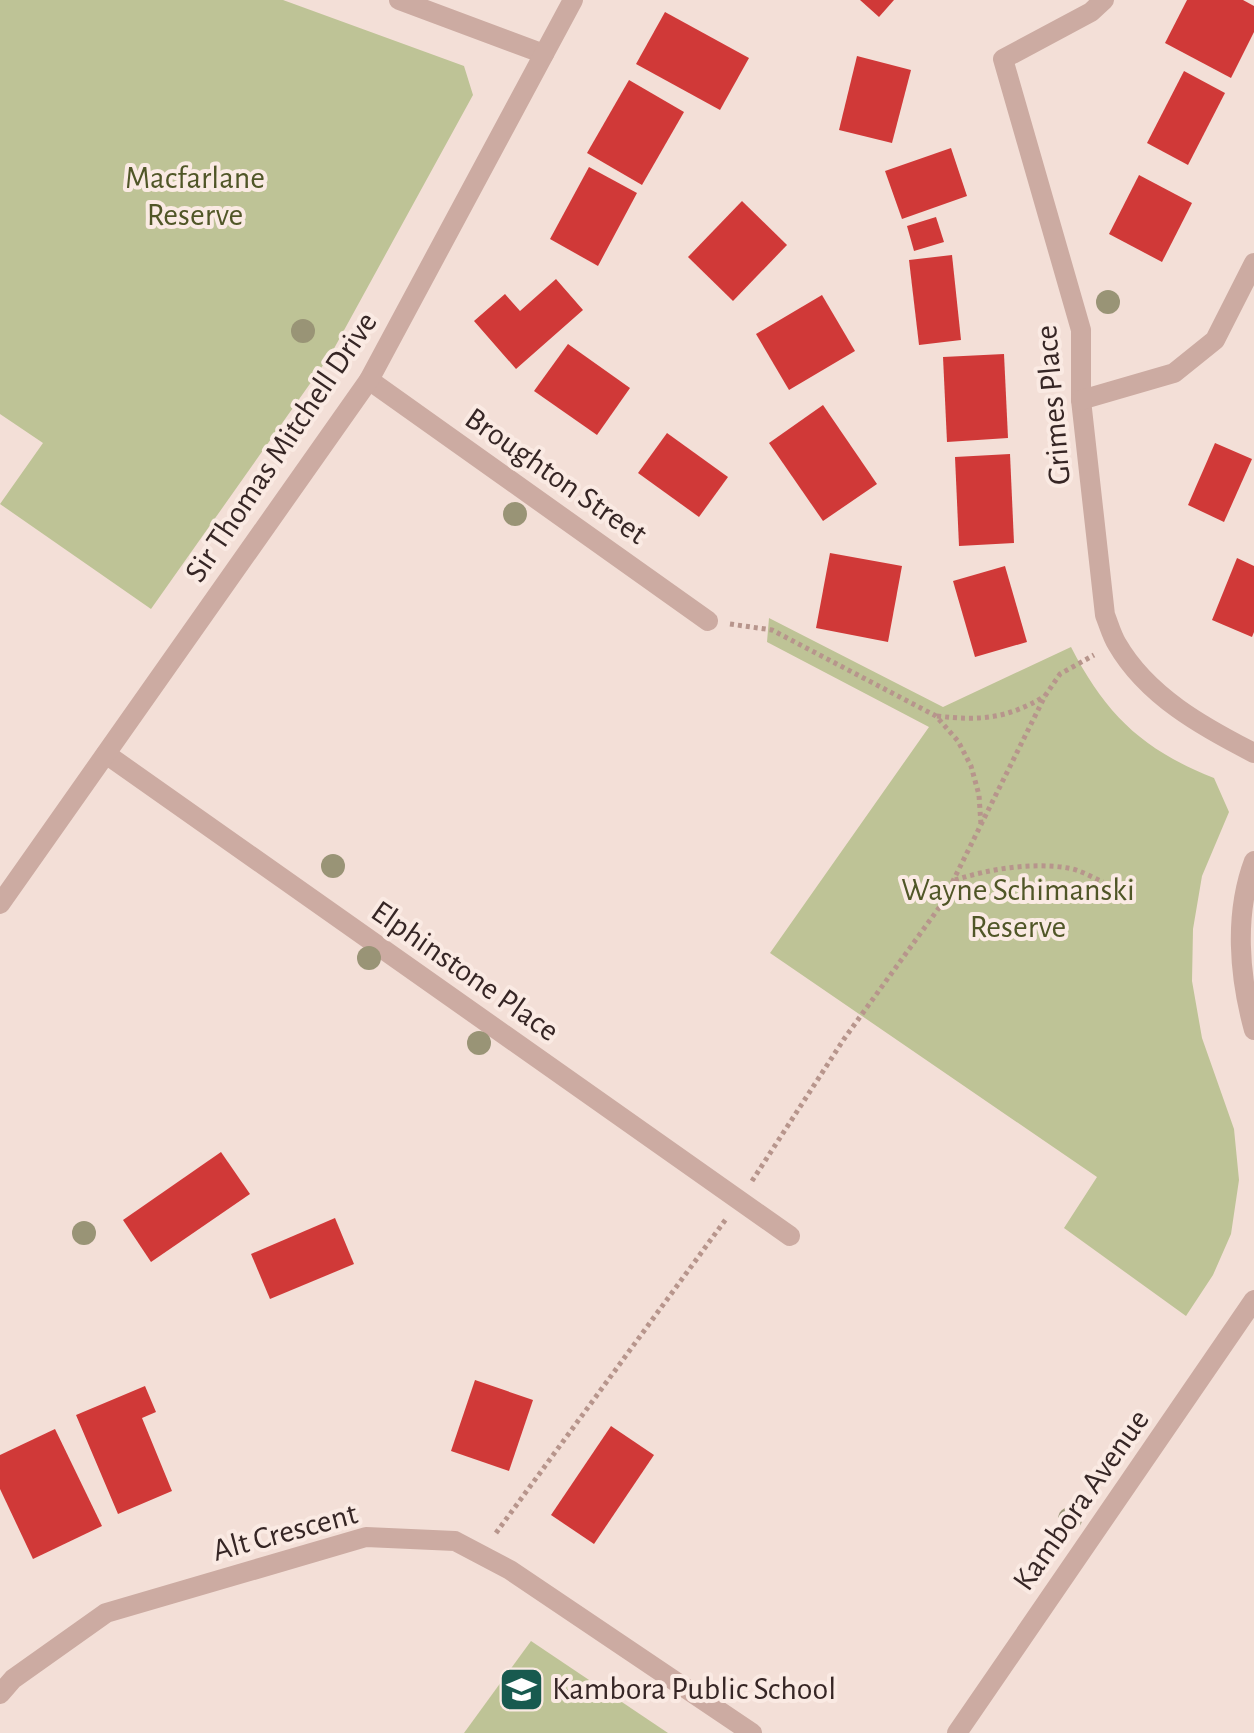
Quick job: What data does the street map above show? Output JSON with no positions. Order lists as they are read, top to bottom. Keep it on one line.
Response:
{"streets":{"street":["Grimes Place","Sir Thomas Mitchell Drive","Broughton Street","Elphinstone Place","Kambora Avenue","Alt Crescent"]},"crossings":[["Sir Thomas Mitchell Drive","Broughton Street"],["Sir Thomas Mitchell Drive","Elphinstone Place"]],"parks":["Macfarlane Reserve","Wayne Schimanski Reserve"],"places":{"school or university":["Kambora Public School"]}}
